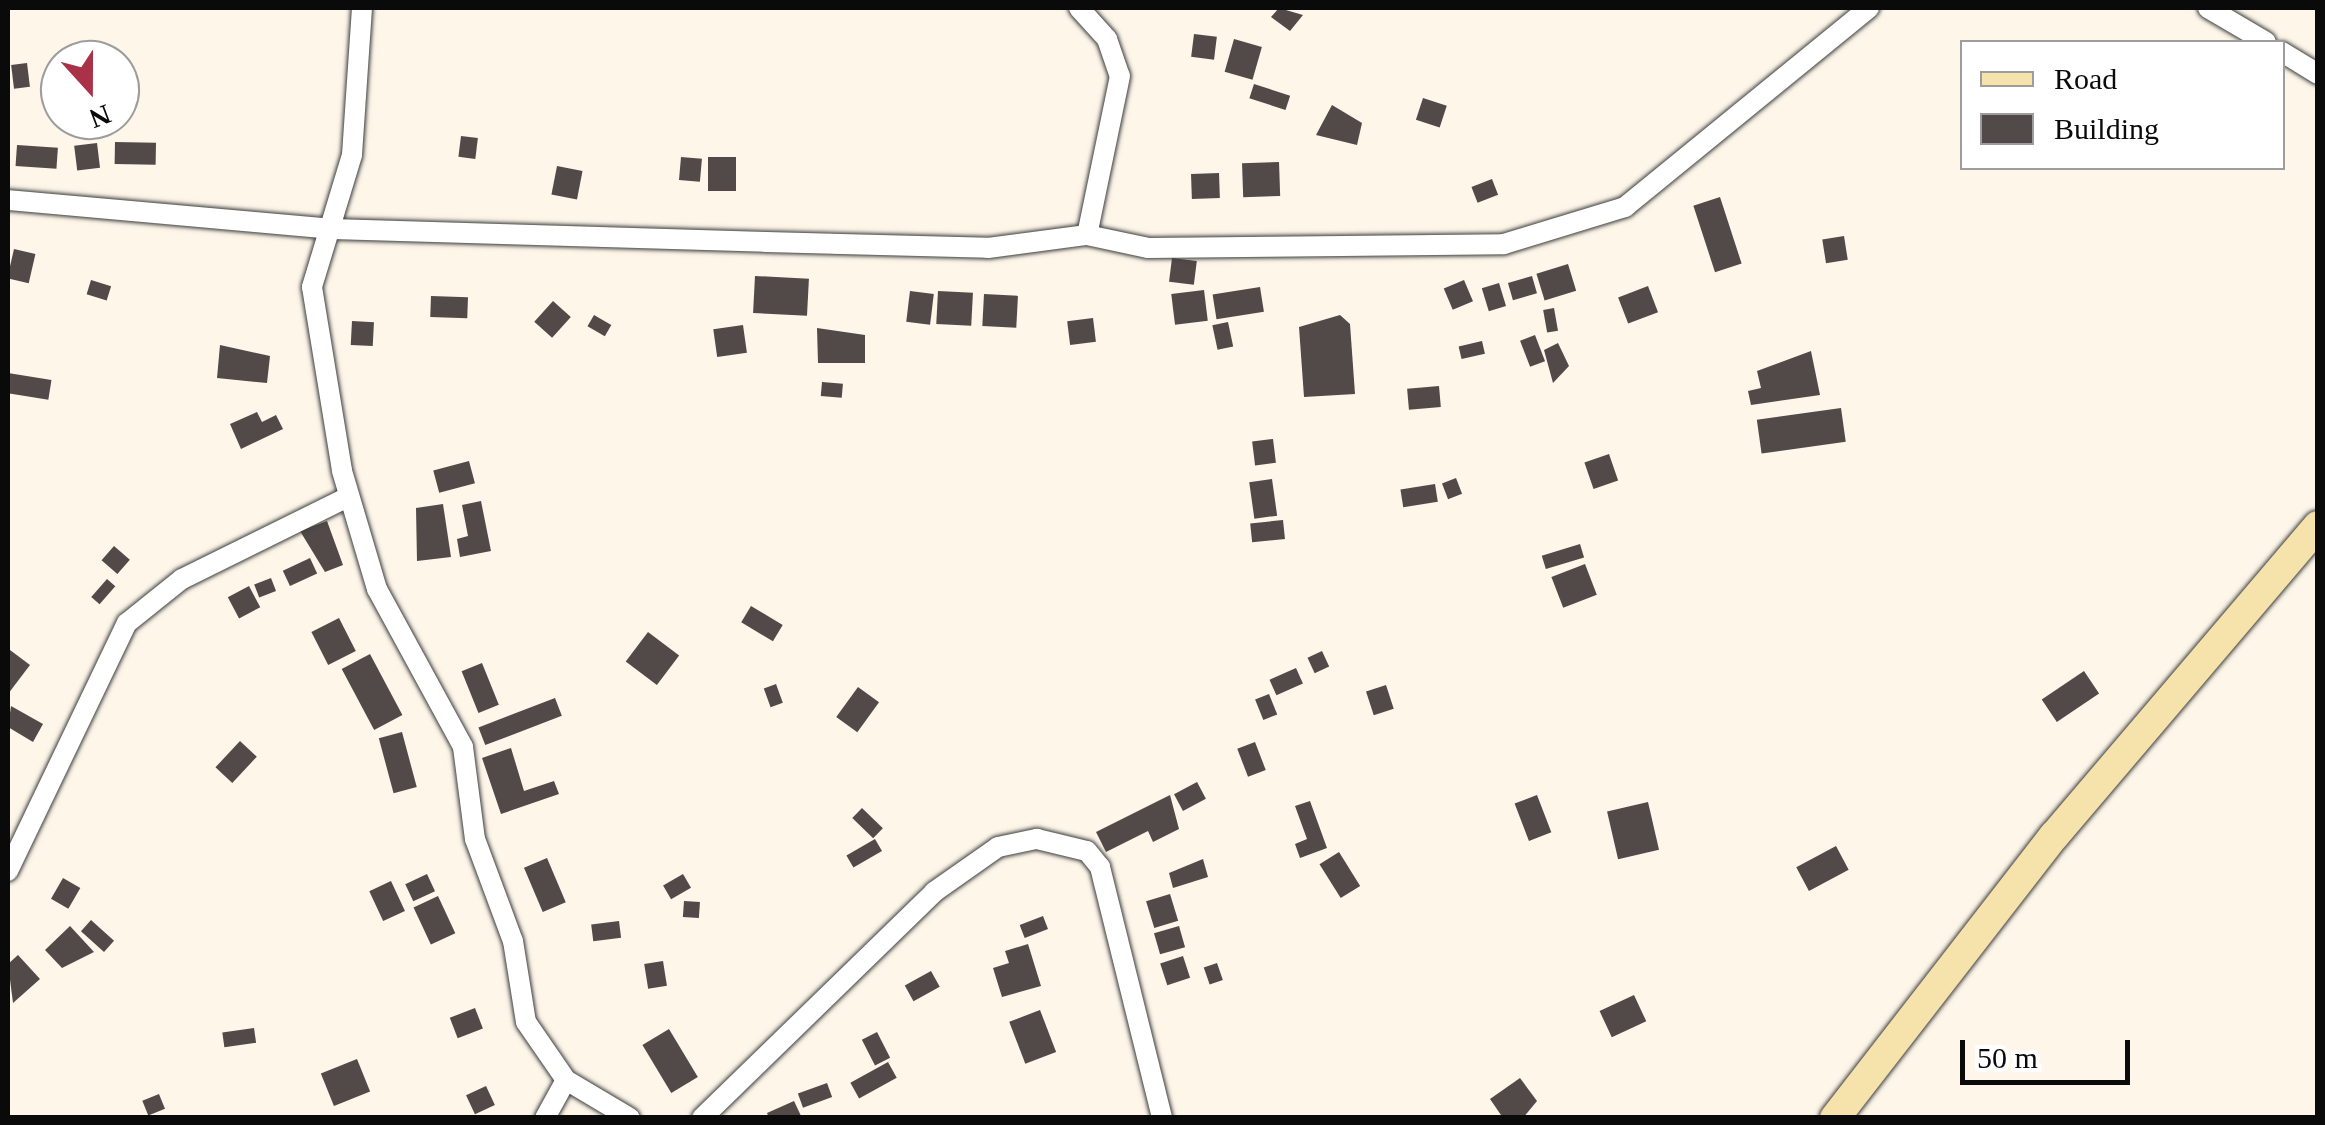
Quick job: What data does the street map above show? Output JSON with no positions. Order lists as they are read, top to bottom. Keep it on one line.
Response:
{"legend":["Road","Building"],"scale_bar":"50 m","north":"bottom"}
